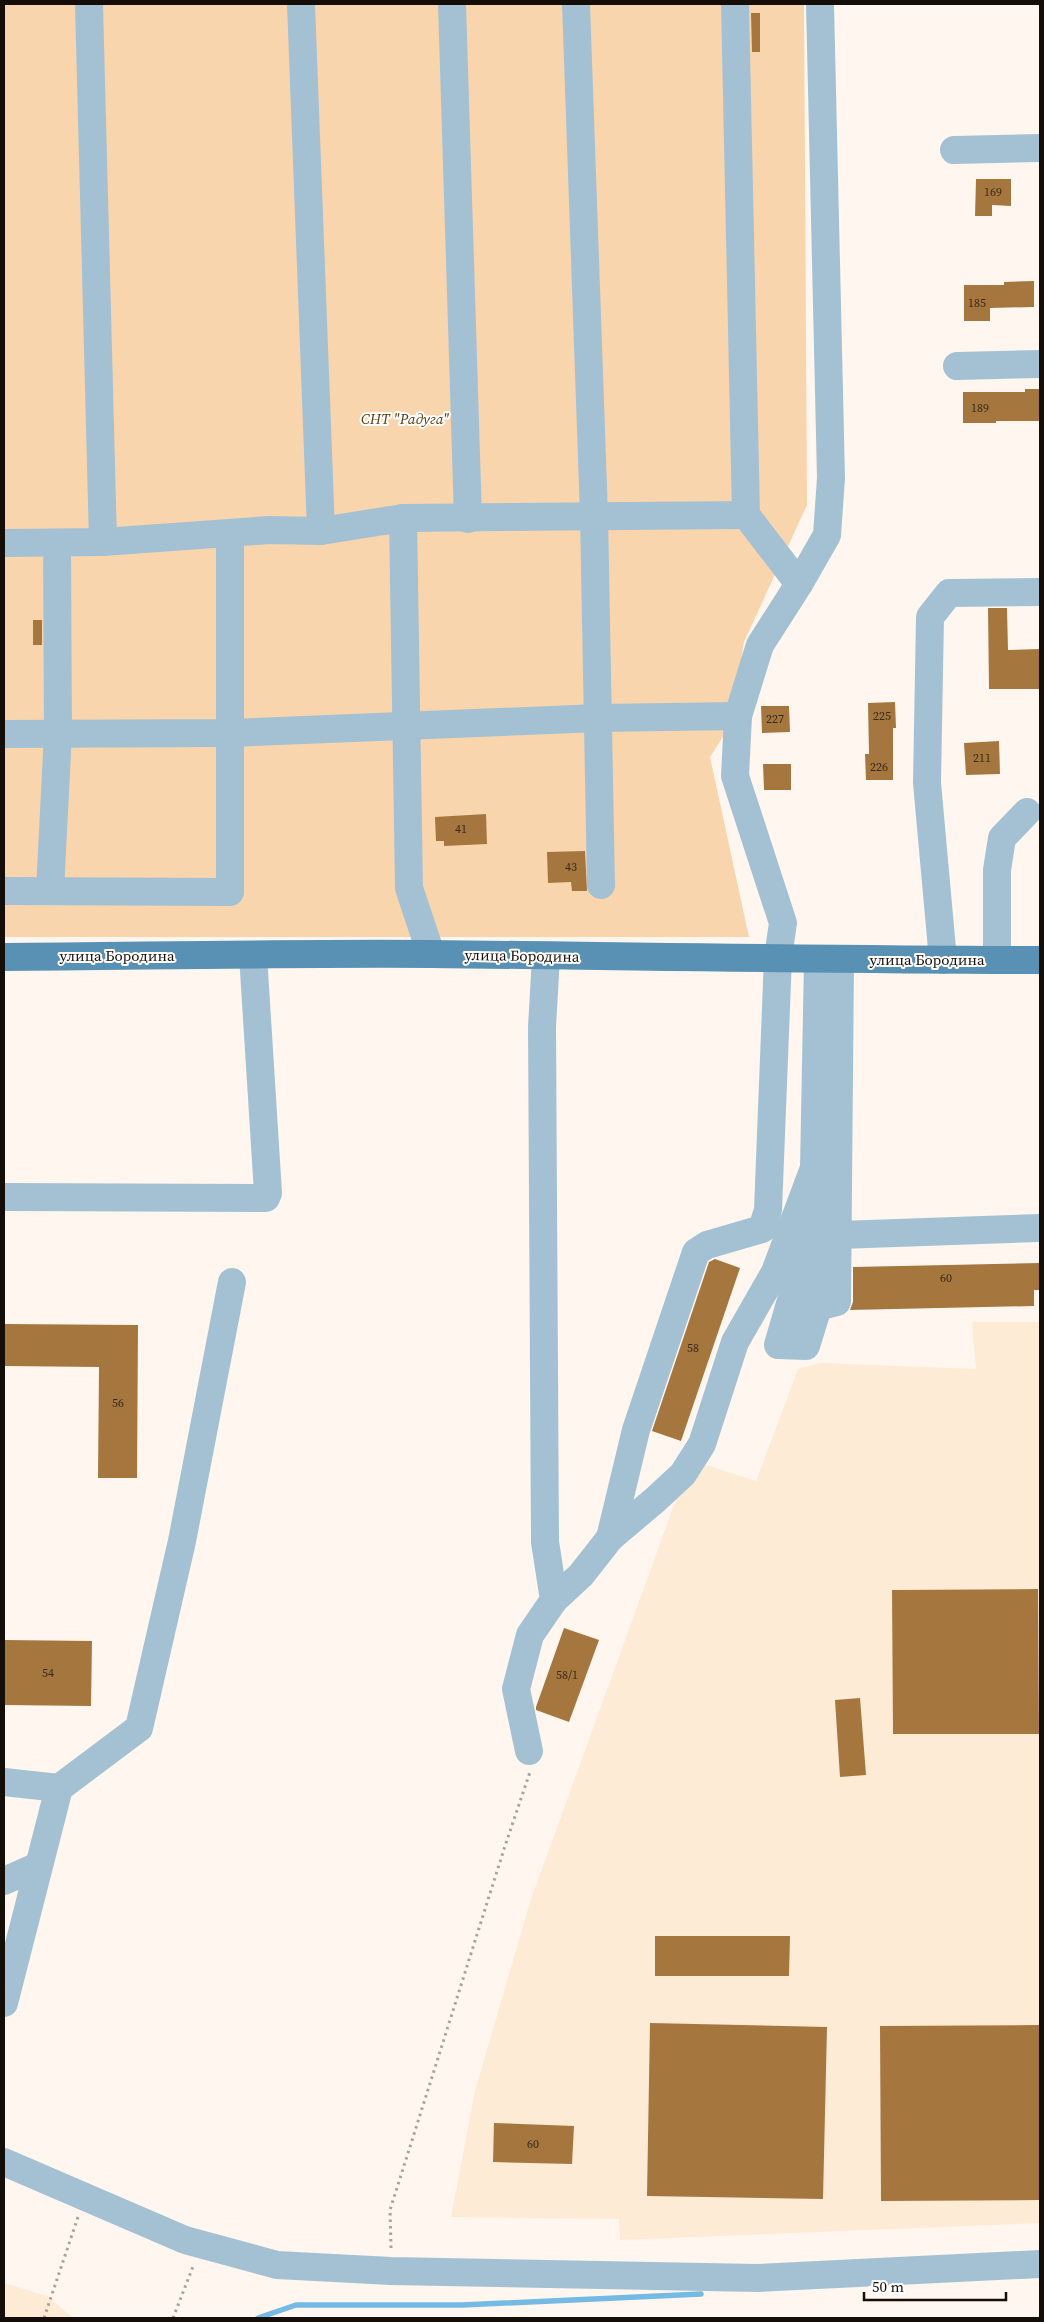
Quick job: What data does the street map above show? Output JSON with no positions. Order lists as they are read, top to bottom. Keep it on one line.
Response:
{"streets":{"main road":["улица Бородина"]},"parks":["СНТ \"Радуга\""],"house_numbers":["169","185","189","225","227","211","226","41","43","60","58","56","54","58/1","60"],"scale_bar":"50 m"}
